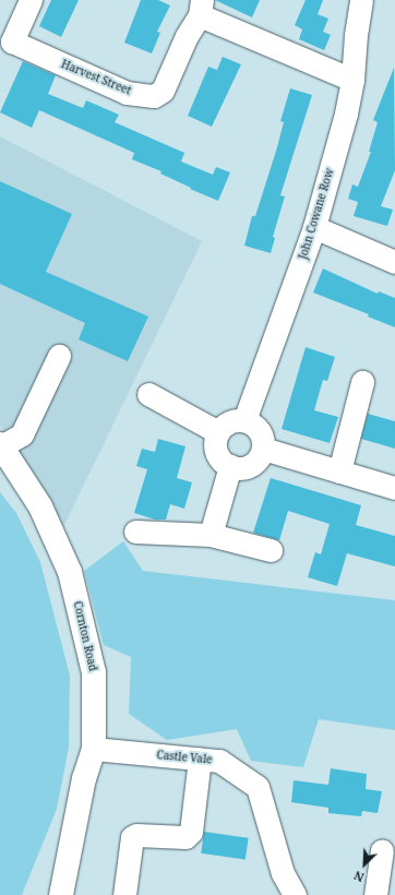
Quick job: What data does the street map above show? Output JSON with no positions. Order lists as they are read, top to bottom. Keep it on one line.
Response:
{"streets":{"main road":["Cornton Road"],"street":["Harvest Street","John Cowane Row","Castle Vale"]},"crossings":[["Cornton Road","Castle Vale"]],"north":"bottom left"}
